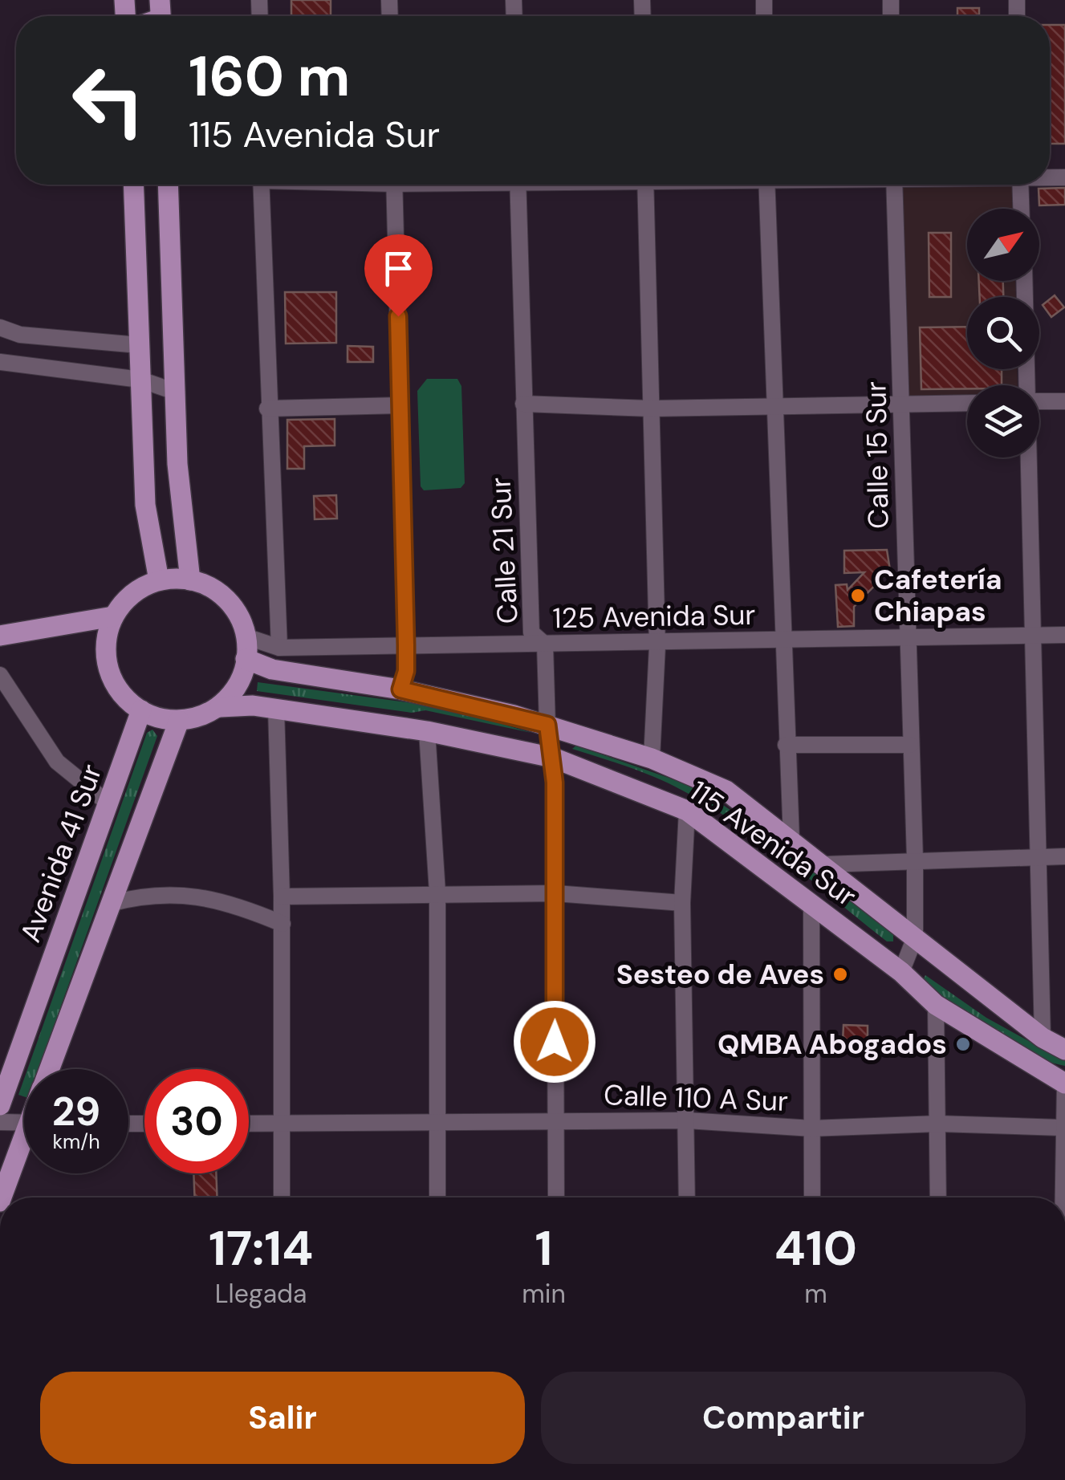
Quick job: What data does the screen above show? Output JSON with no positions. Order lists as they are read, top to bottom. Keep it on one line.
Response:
{"streets":{"main road":["115 Avenida Sur","Avenida 41 Sur"],"street":["Calle 15 Sur","Calle 21 Sur","125 Avenida Sur","Calle 110 A Sur"]},"crossings":[["Calle 15 Sur","125 Avenida Sur"],["Calle 15 Sur","115 Avenida Sur"],["Calle 21 Sur","125 Avenida Sur"],["Calle 21 Sur","115 Avenida Sur"],["Calle 21 Sur","Calle 110 A Sur"],["125 Avenida Sur","115 Avenida Sur"],["125 Avenida Sur","Avenida 41 Sur"],["115 Avenida Sur","Avenida 41 Sur"]],"places":["Cafetería Chiapas","Sesteo de Aves","QMBA Abogados"],"north":"top right","page":{"turn":["160 m","115 Avenida Sur"],"speed":"29 km/h","limit":"30","eta":["17:14","Llegada","1","min","410","m"],"buttons":["Salir","Compartir"]}}
